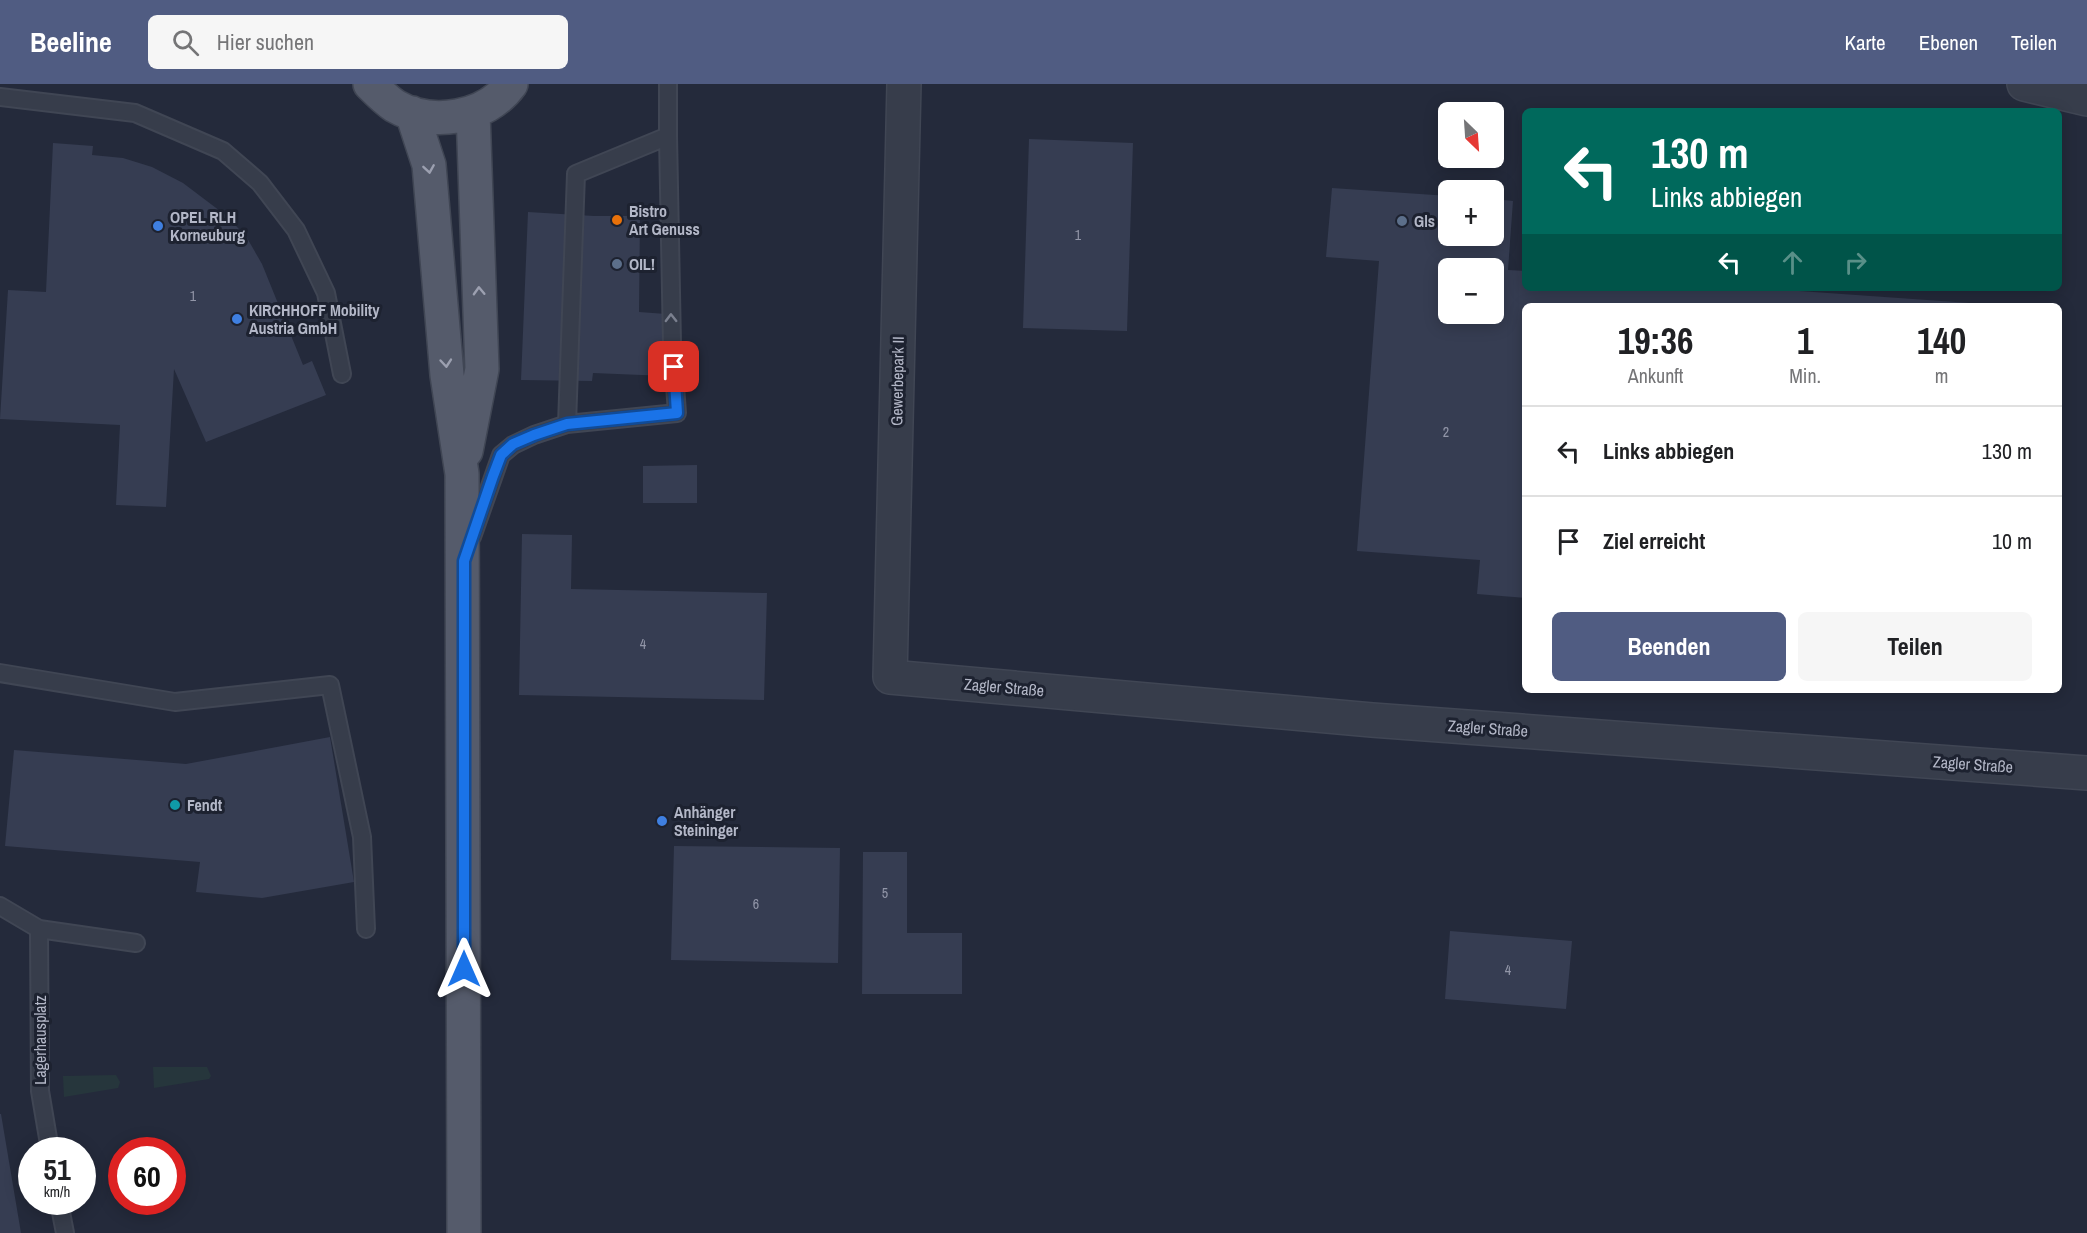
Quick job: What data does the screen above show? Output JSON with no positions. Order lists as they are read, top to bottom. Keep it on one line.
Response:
{"streets":{"street":["Gewerbepark II","Zagler Straße"],"lane":["Lagerhausplatz"]},"crossings":[["Gewerbepark II","Zagler Straße"]],"places":["Bistro Art Genuss","Gls","OPEL RLH Korneuburg","OIL!","KIRCHHOFF Mobility Austria GmbH","Fendt","Anhänger Steininger"],"house_numbers":["1","1","2","4","5","6","4"],"north":"bottom right","page":{"header":"Beeline","search":"Hier suchen","nav":["Karte","Ebenen","Teilen"],"map_buttons":["+","−"],"turn":["130 m","Links abbiegen"],"eta":["19:36","Ankunft","1","Min.","140","m"],"list":[{"name":"Links abbiegen","value":"130 m"},{"name":"Ziel erreicht","value":"10 m"}],"buttons":["Beenden","Teilen"],"speed":"51 km/h","limit":"60"}}
